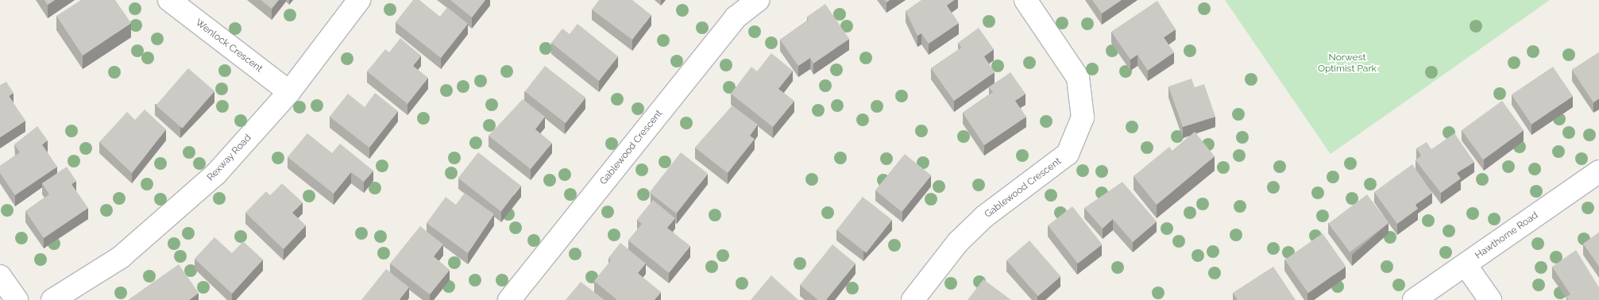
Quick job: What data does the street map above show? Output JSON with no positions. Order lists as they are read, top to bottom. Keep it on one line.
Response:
{"streets":{"street":["Wenlock Crescent","Gablewood Crescent","Rexway Road","Hawthorne Road"]},"crossings":[["Wenlock Crescent","Rexway Road"]],"parks":["Norwest Optimist Park"]}
